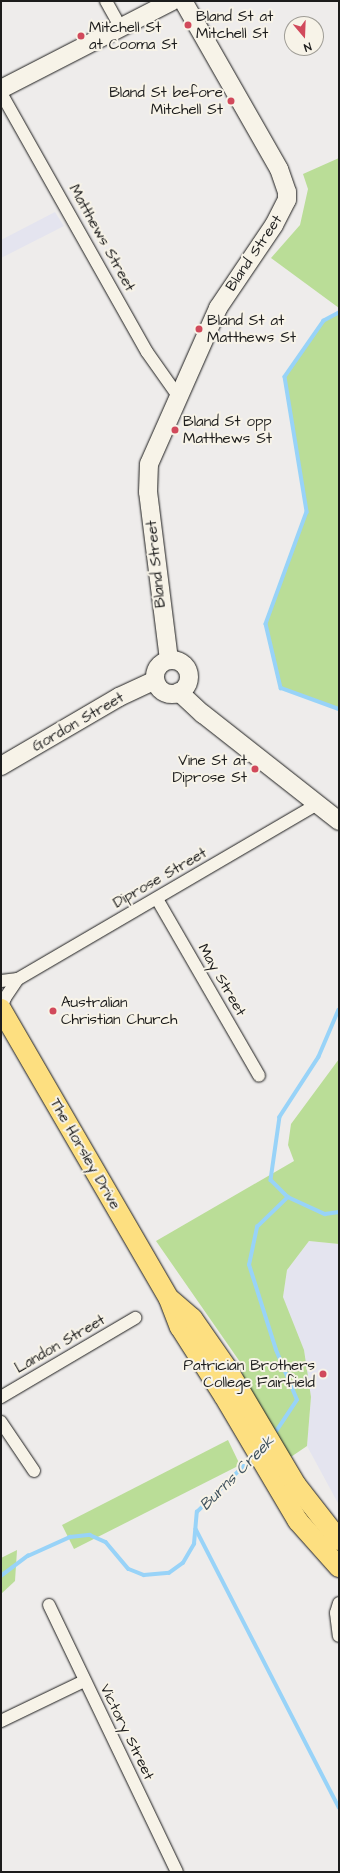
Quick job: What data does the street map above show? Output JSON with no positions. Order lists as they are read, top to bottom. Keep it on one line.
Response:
{"streets":{"main road":["The Horsley Drive"],"street":["Matthews Street","Bland Street","Gordon Street","Diprose Street","May Street","Landon Street","Victory Street"]},"crossings":[["Matthews Street","Bland Street"],["Bland Street","Gordon Street"],["Diprose Street","May Street"],["Diprose Street","The Horsley Drive"]],"water":["Burns Creek"],"places":["Bland St at Mitchell St","Mitchell St at Cooma St","Bland St before Mitchell St","Bland St at Matthews St","Bland St opp Matthews St","Vine St at Diprose St","Australian Christian Church","Patrician Brothers College Fairfield"],"north":"bottom"}
